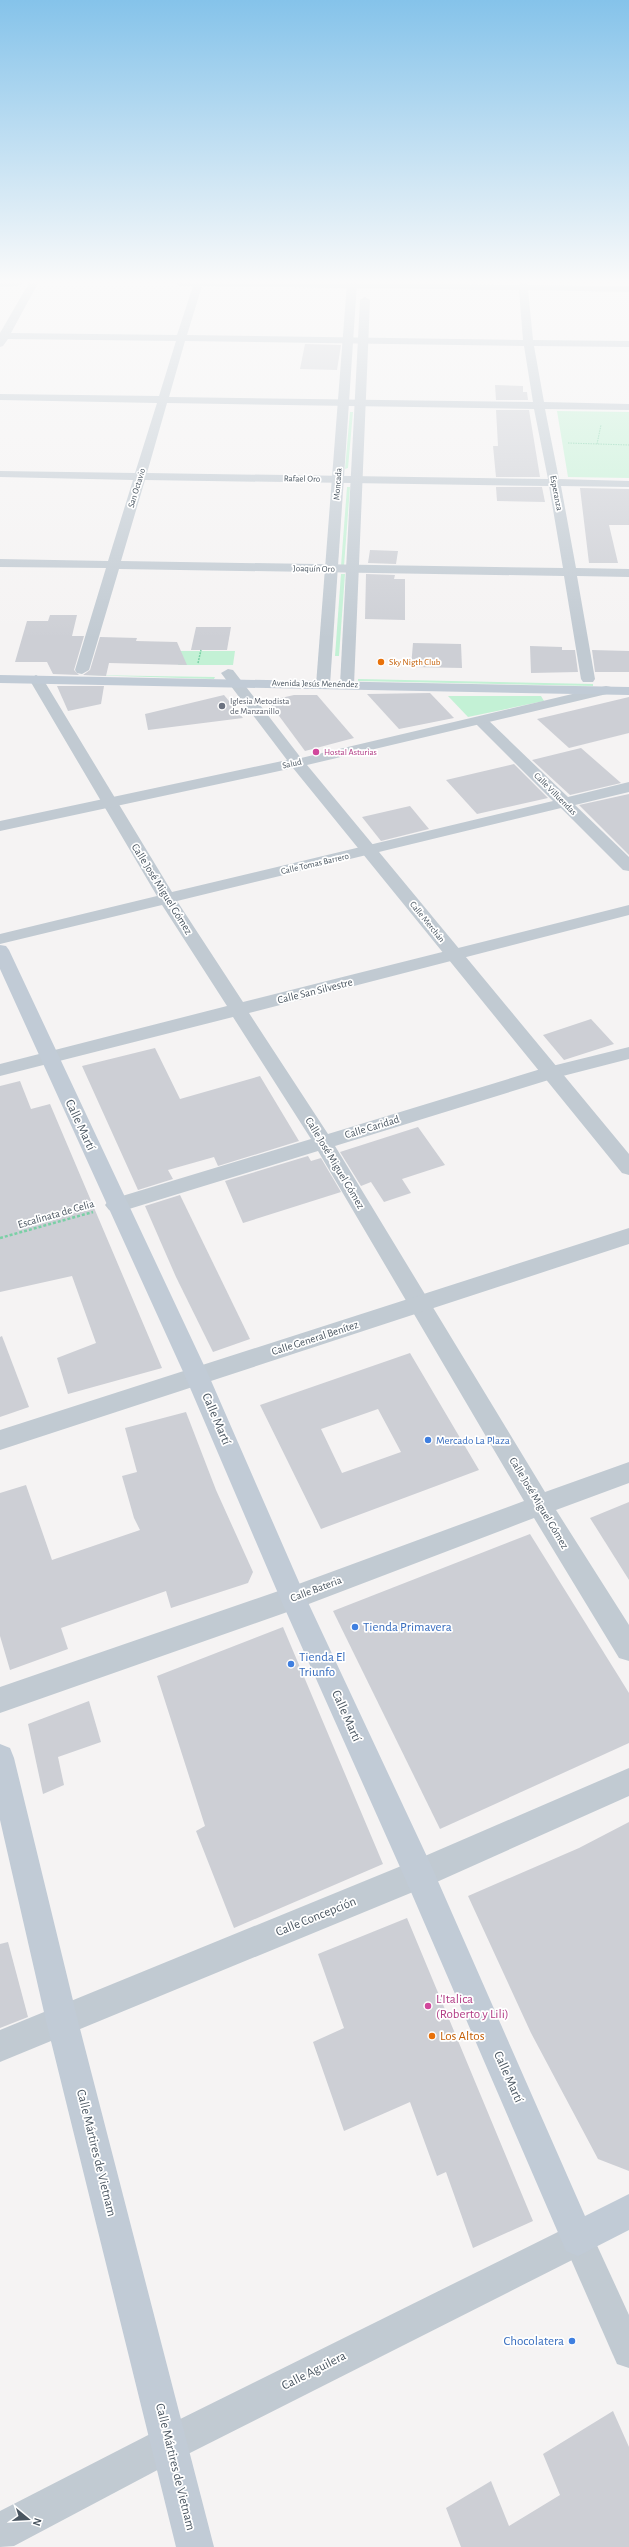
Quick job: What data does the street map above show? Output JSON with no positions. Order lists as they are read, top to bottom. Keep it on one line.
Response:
{"streets":{"main road":["Avenida Jesús Menéndez","Calle Martí","Calle Mártires de Vietnam","Calle Aguilera"],"street":["Rafael Oro","Moncada","San Octavio","Esperanza","Joaquín Oro","Salud","Calle Villuendas","Calle Tomas Barrero","Calle José Miguel Gómez","Calle Merchán","Calle San Silvestre","Calle Caridad","Calle General Benítez","Calle Bateria","Calle Concepción"],"path":["Escalinata de Celia"]},"crossings":[["Rafael Oro","Moncada"],["Rafael Oro","San Octavio"],["Rafael Oro","Esperanza"],["Moncada","Joaquín Oro"],["Moncada","Avenida Jesús Menéndez"],["San Octavio","Joaquín Oro"],["San Octavio","Avenida Jesús Menéndez"],["Esperanza","Joaquín Oro"],["Esperanza","Avenida Jesús Menéndez"],["Avenida Jesús Menéndez","Salud"],["Avenida Jesús Menéndez","Calle José Miguel Gómez"],["Avenida Jesús Menéndez","Calle Merchán"],["Salud","Calle Villuendas"],["Salud","Calle José Miguel Gómez"],["Salud","Calle Merchán"],["Calle Villuendas","Calle Tomas Barrero"],["Calle Tomas Barrero","Calle José Miguel Gómez"],["Calle Tomas Barrero","Calle Merchán"],["Calle José Miguel Gómez","Calle San Silvestre"],["Calle José Miguel Gómez","Calle Caridad"],["Calle José Miguel Gómez","Calle General Benítez"],["Calle José Miguel Gómez","Calle Bateria"],["Calle Merchán","Calle San Silvestre"],["Calle Merchán","Calle Caridad"],["Calle San Silvestre","Calle Martí"],["Calle Martí","Calle Caridad"],["Calle Martí","Escalinata de Celia"],["Calle Martí","Calle General Benítez"],["Calle Martí","Calle Bateria"],["Calle Martí","Calle Concepción"],["Calle Martí","Calle Aguilera"],["Calle Caridad","Escalinata de Celia"],["Calle Concepción","Calle Mártires de Vietnam"],["Calle Mártires de Vietnam","Calle Aguilera"]],"places":["Sky Nigth Club","Iglesia Metodista de Manzanillo","Hostal Asturias","Mercado La Plaza","Tienda Primavera","Tienda El Triunfo","L'Italica (Roberto y Lili)","Los Altos","Chocolatera"],"north":"right"}
